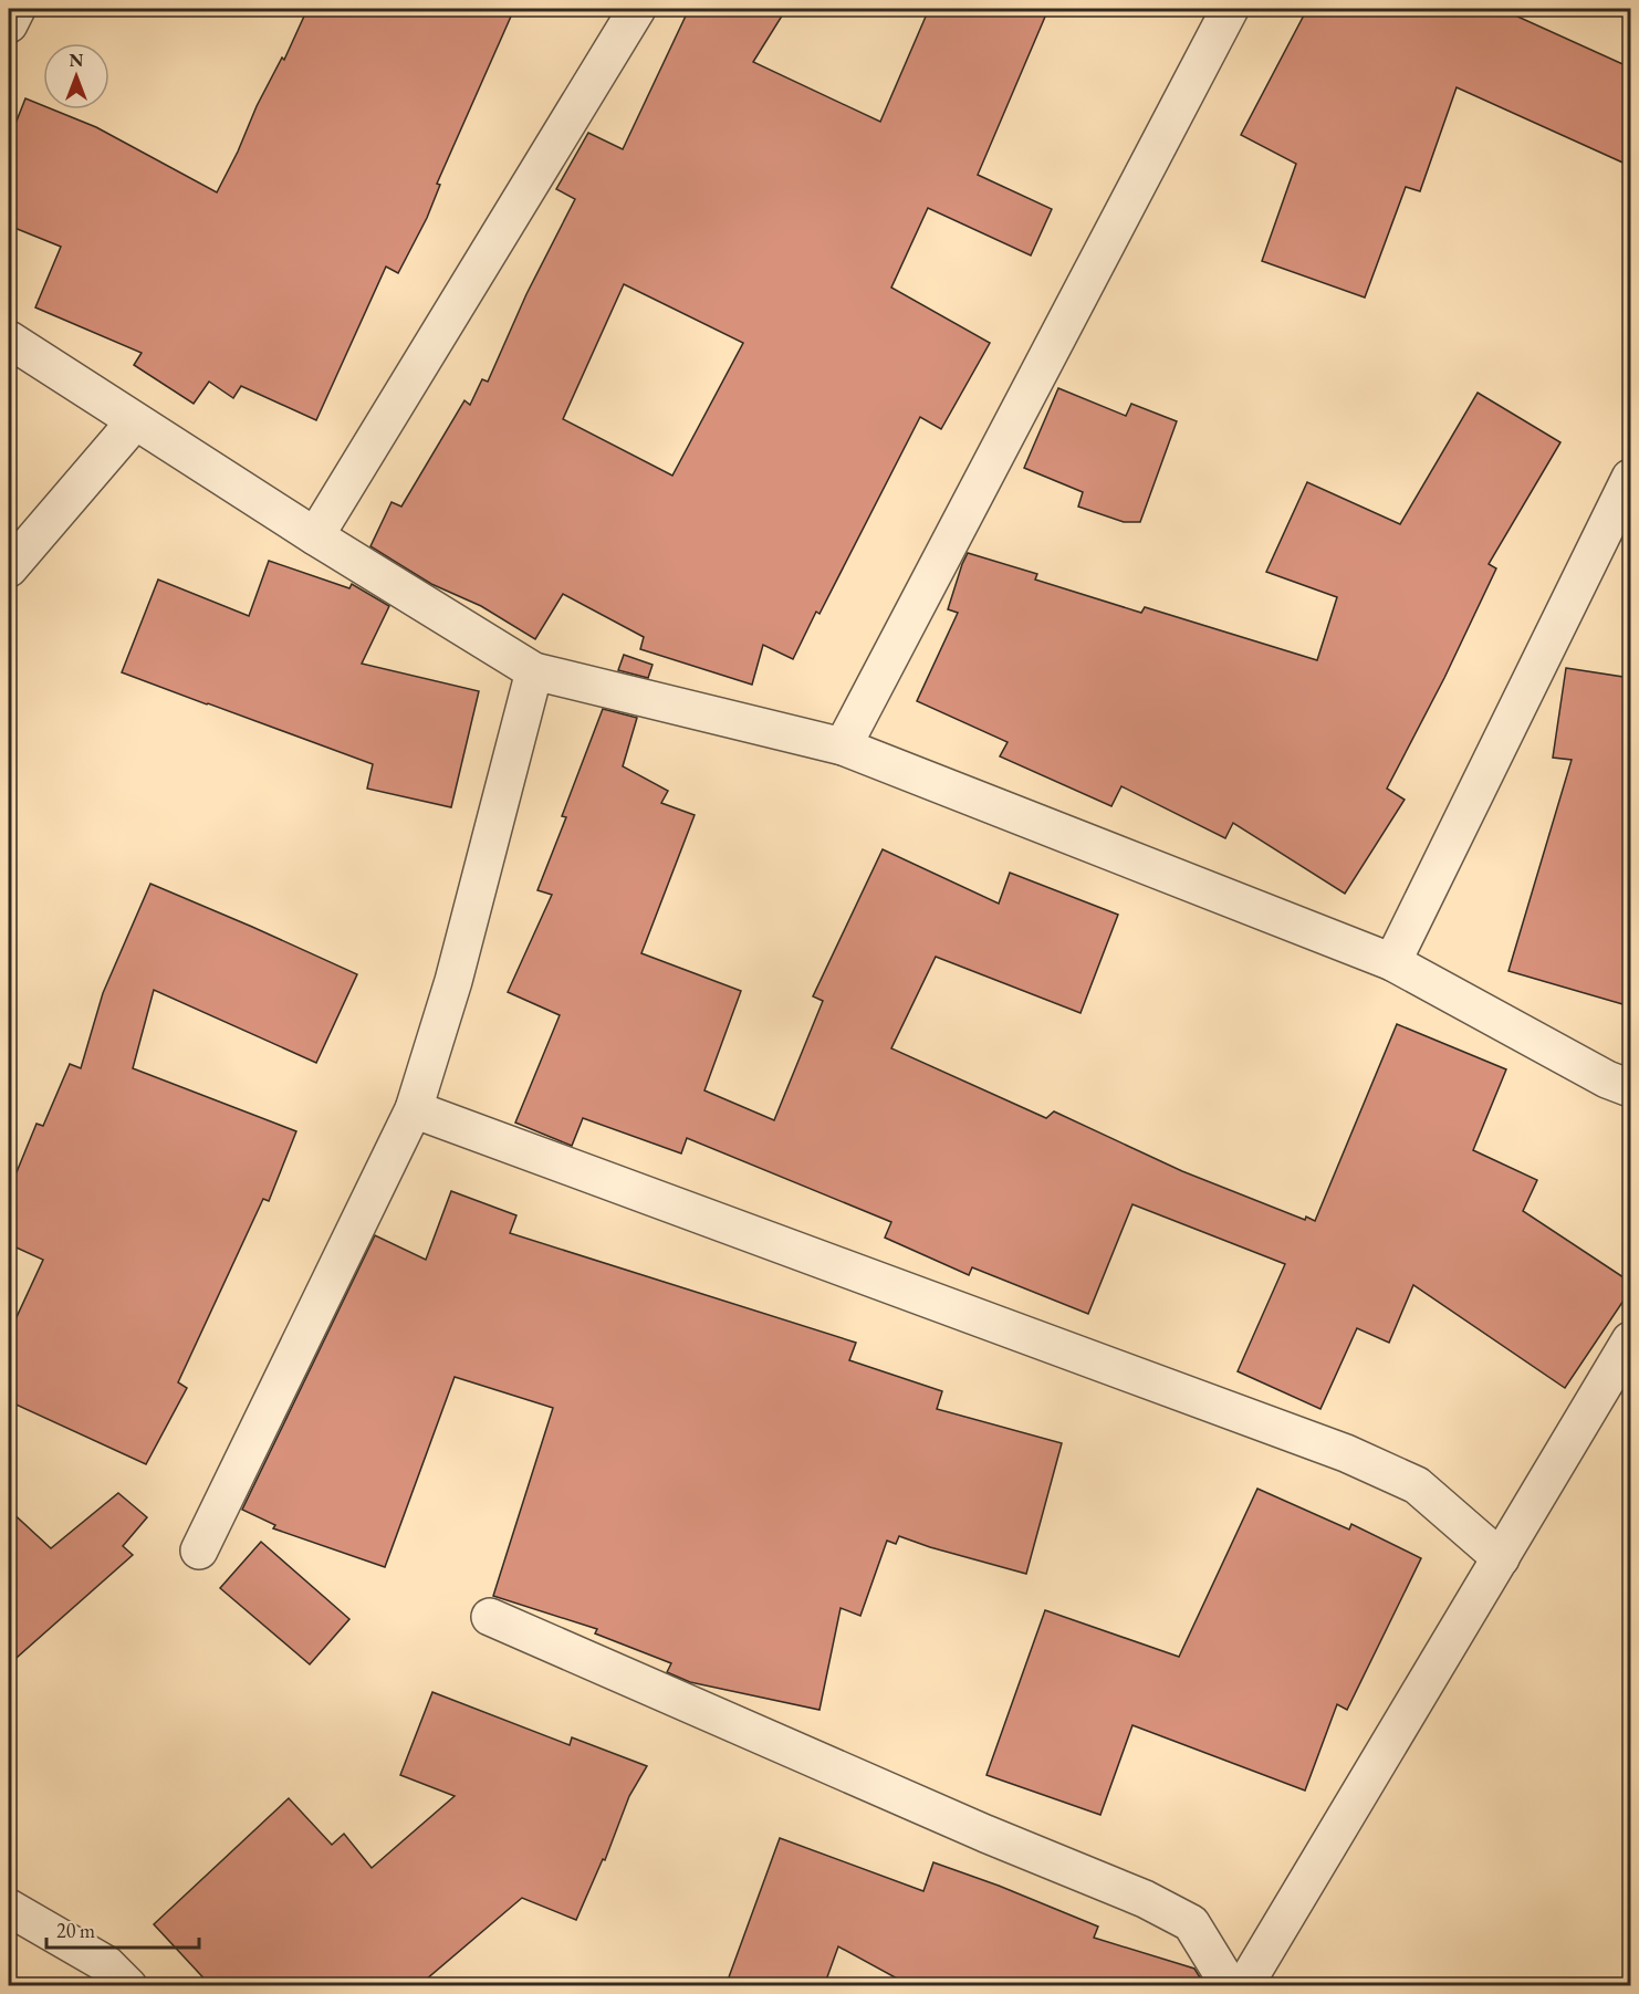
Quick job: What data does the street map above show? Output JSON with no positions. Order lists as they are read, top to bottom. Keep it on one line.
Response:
{"scale_bar":"20 m","north":"top"}
